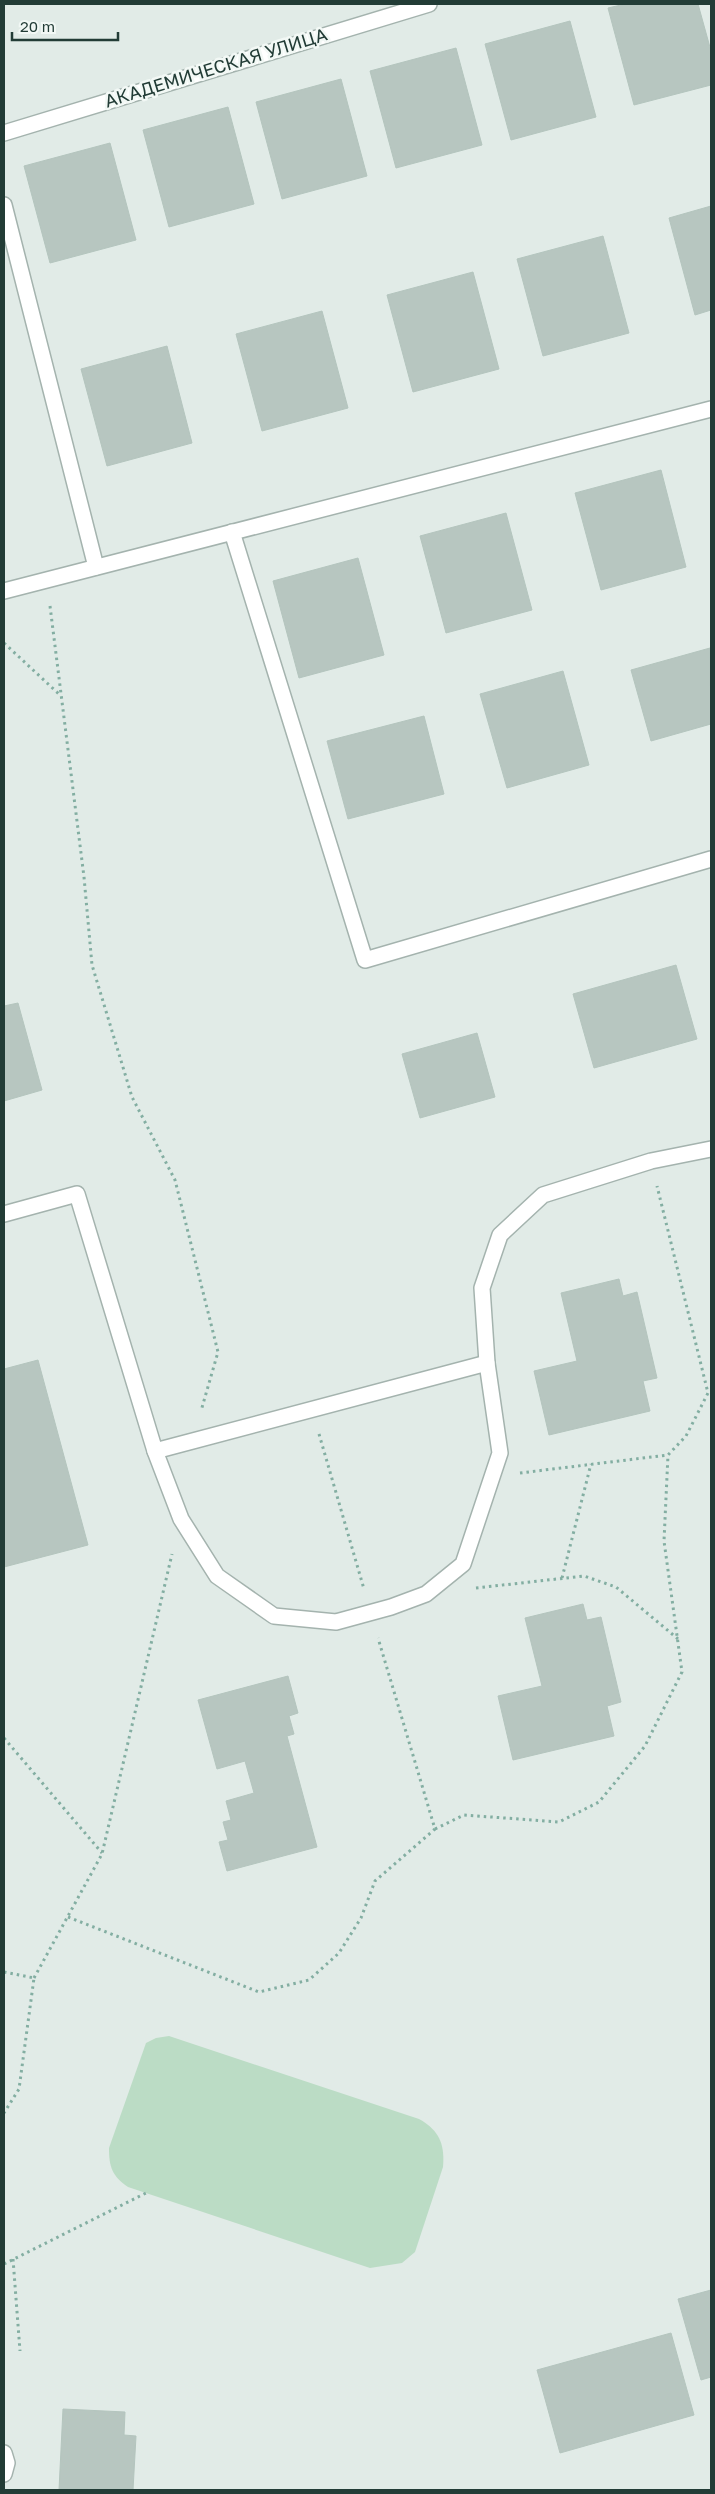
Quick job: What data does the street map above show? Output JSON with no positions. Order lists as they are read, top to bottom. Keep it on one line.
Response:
{"streets":{"street":["АКАДЕМИЧЕСКАЯ УЛИЦА"]},"scale_bar":"20 m"}
